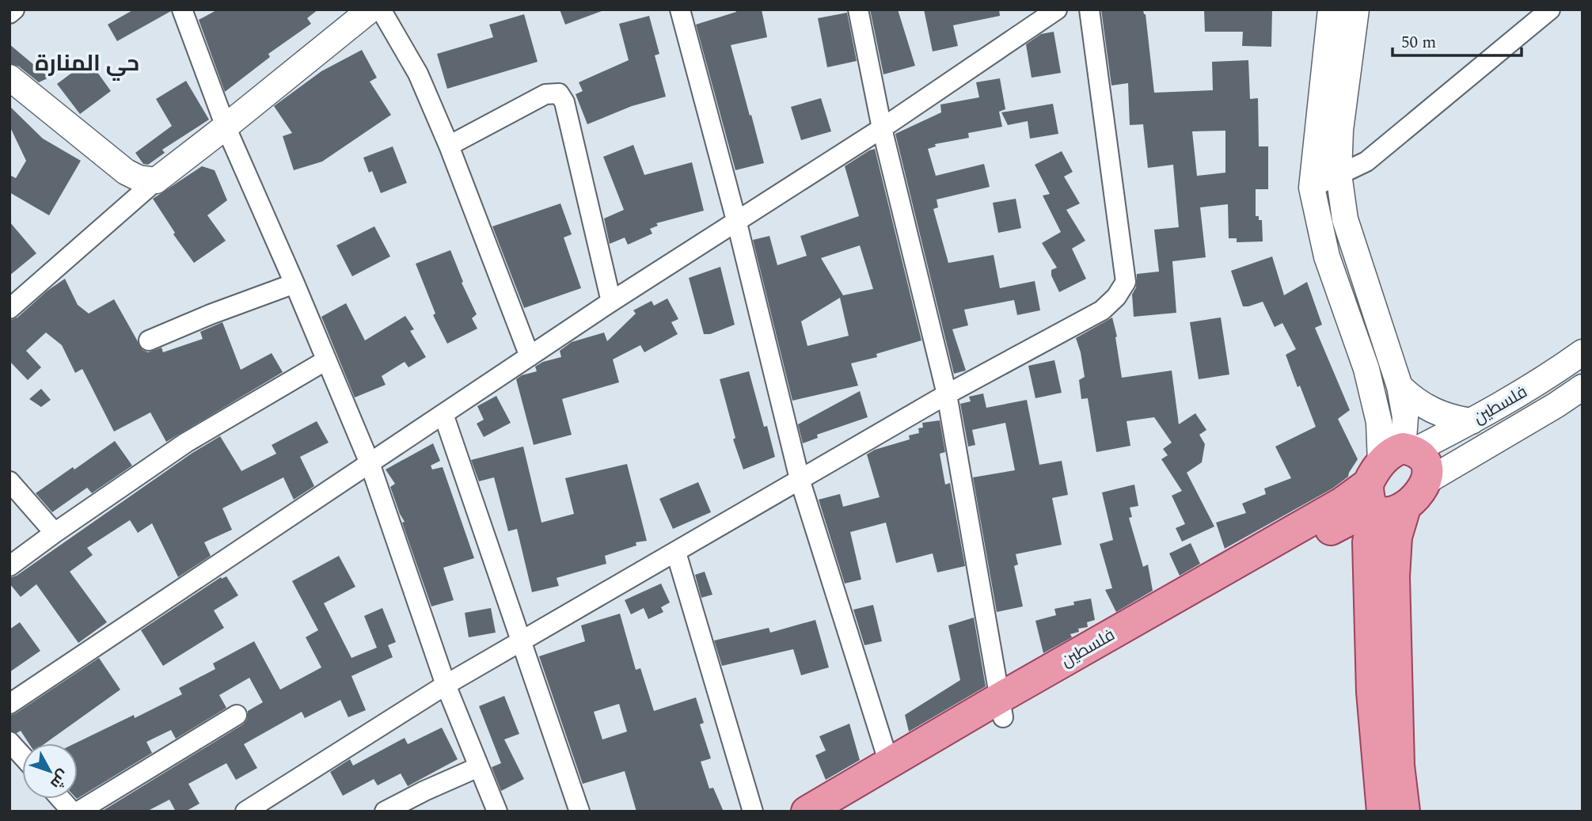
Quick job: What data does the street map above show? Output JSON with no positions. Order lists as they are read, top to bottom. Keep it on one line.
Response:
{"streets":{"main road":["فلسطين"]},"districts":["حي المنارة"],"scale_bar":"50 m","north":"bottom right"}
